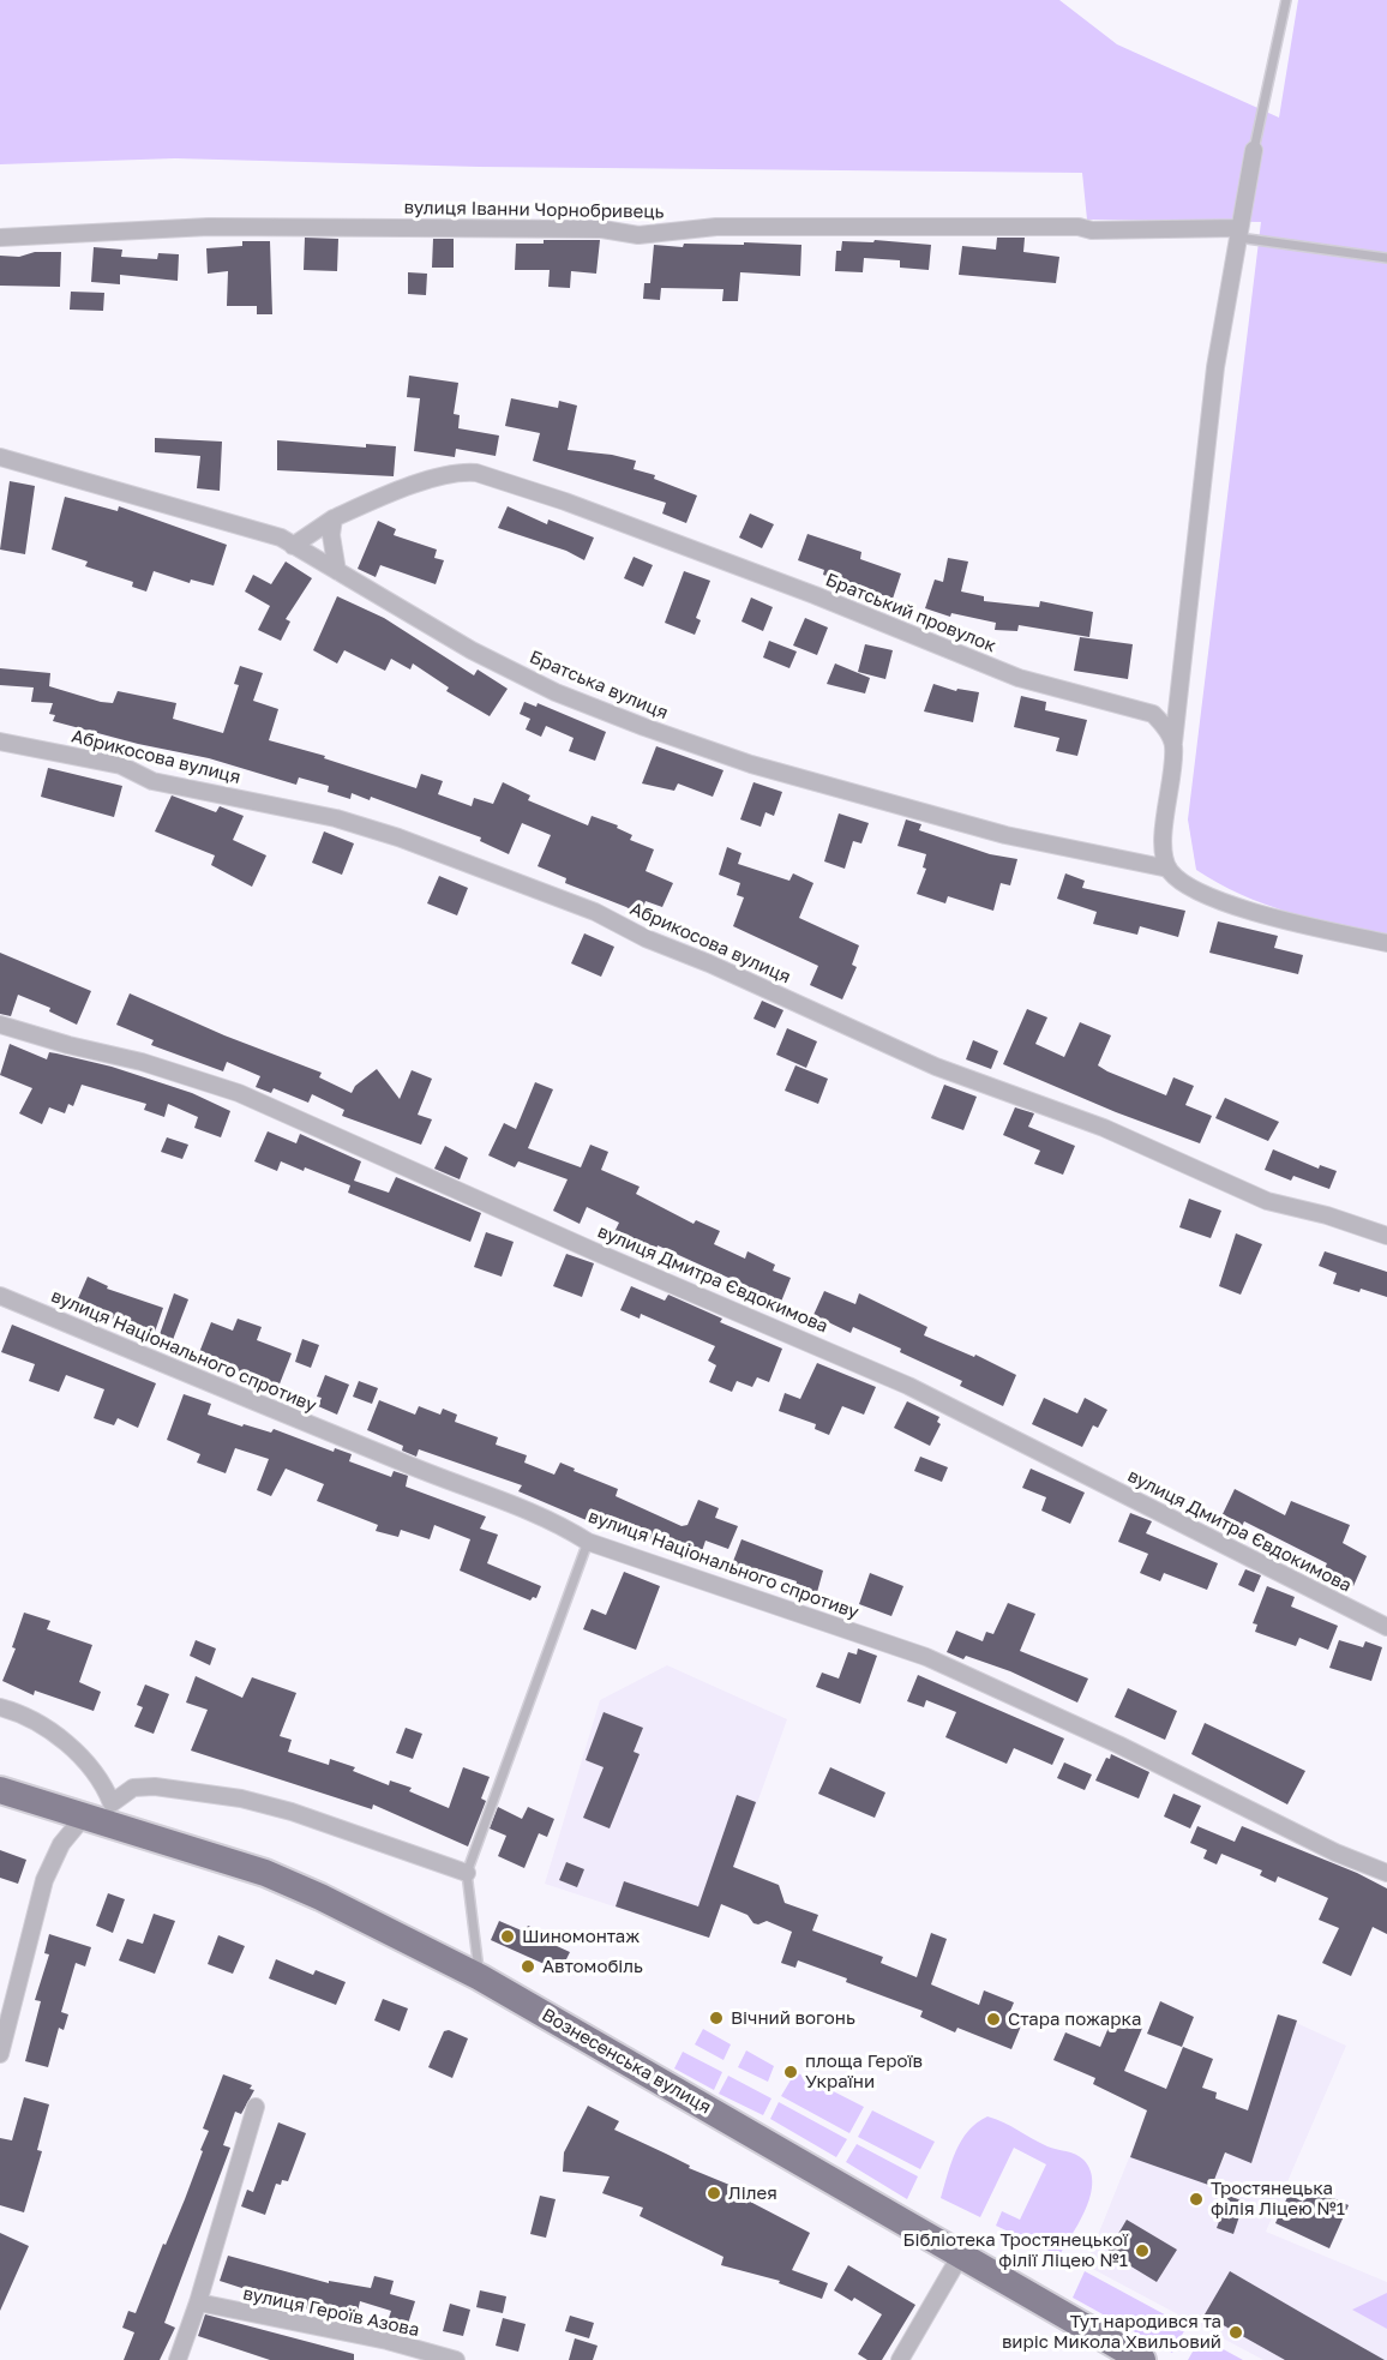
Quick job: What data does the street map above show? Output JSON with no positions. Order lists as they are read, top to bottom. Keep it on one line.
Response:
{"streets":{"main road":["Вознесенська вулиця"],"street":["вулиця Іванни Чорнобривець","Братський провулок","Братська вулиця","Абрикосова вулиця","вулиця Дмитра Євдокимова","вулиця Національного спротиву","вулиця Героїв Азова"]},"crossings":[["Братський провулок","Братська вулиця"]],"places":["Шиномонтаж","Автомобіль","Вічний вогонь","Стара пожарка","площа Героїв України","Лілея","Тростянецька філія Ліцею №1","Бібліотека Тростянецької філії Ліцею №1","Тут народився та виріс Микола Хвильовий"]}
